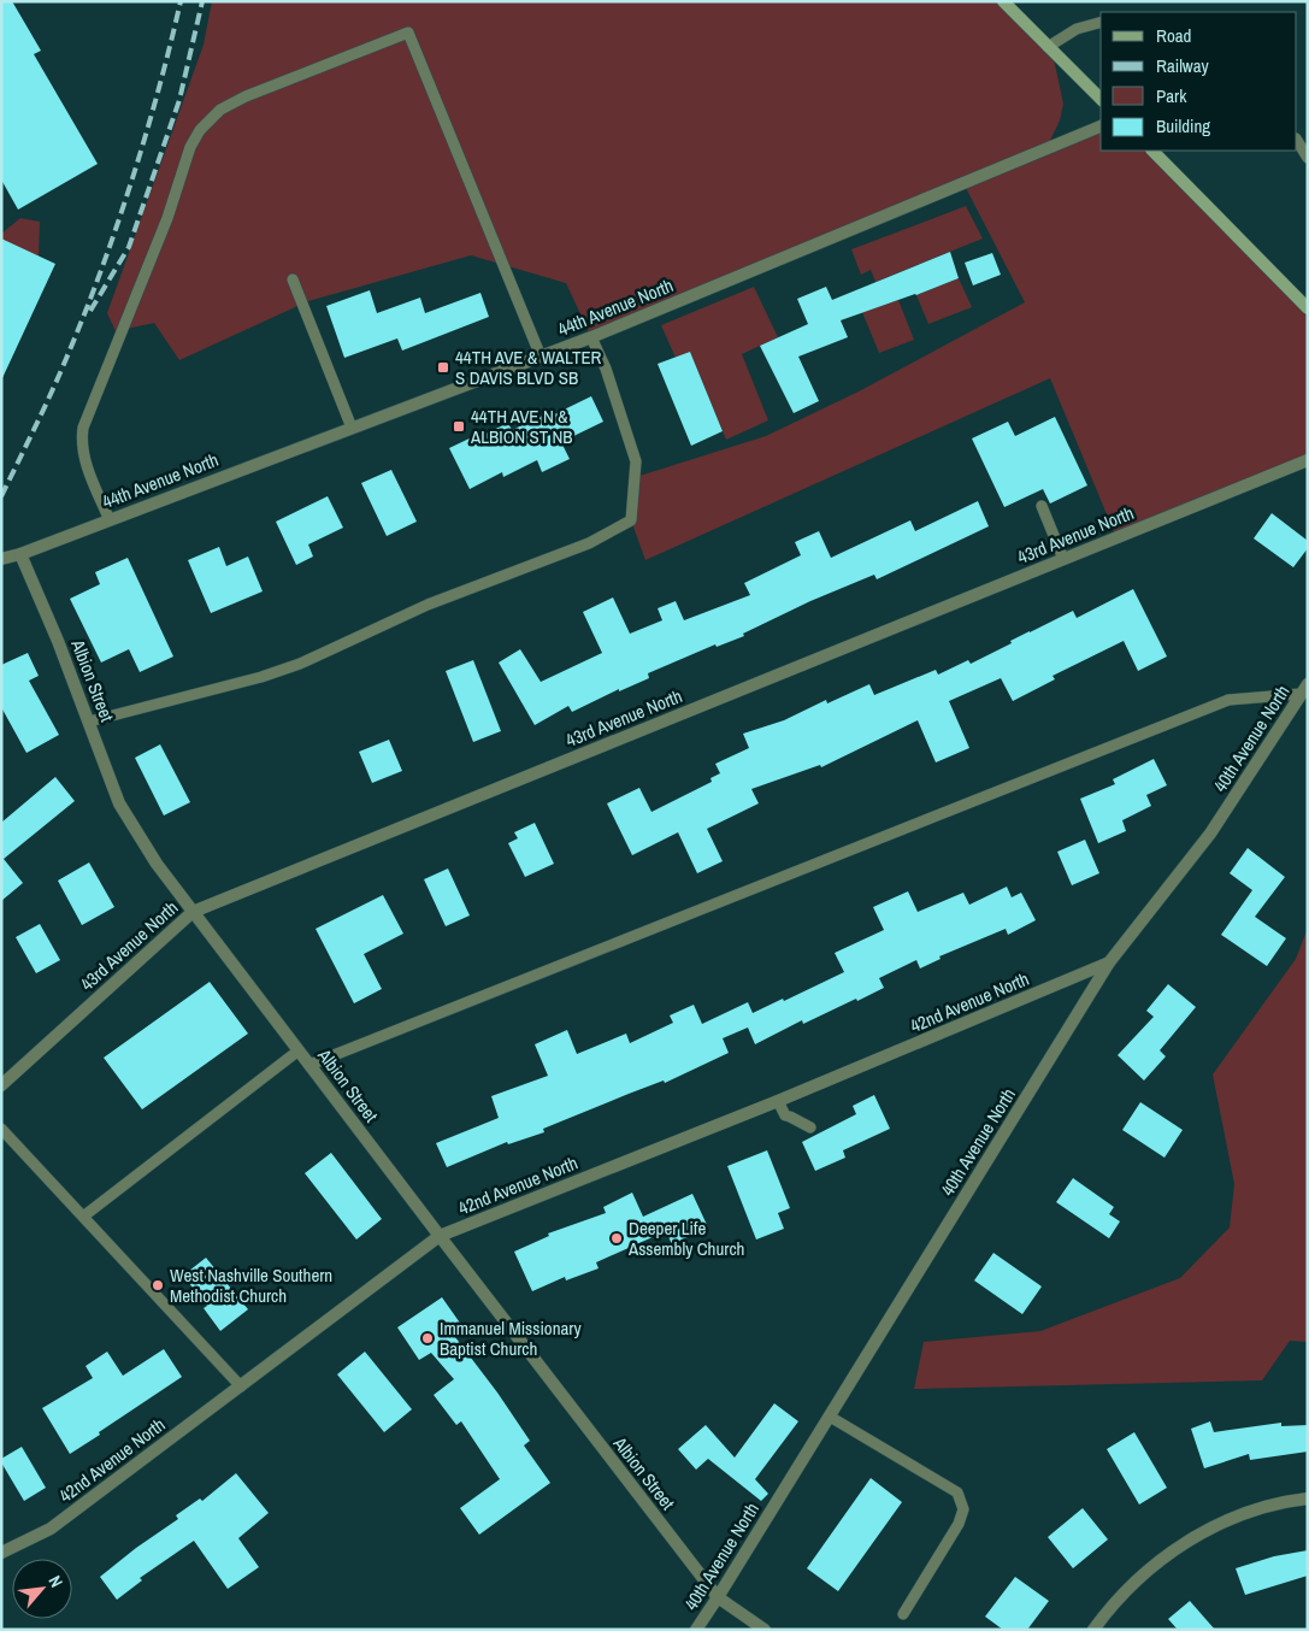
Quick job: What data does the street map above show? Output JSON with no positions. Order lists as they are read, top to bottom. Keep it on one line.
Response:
{"streets":{"street":["44th Avenue North","43rd Avenue North","Albion Street","40th Avenue North","42nd Avenue North"]},"crossings":[["44th Avenue North","Albion Street"],["43rd Avenue North","Albion Street"],["Albion Street","40th Avenue North"],["Albion Street","42nd Avenue North"],["40th Avenue North","42nd Avenue North"]],"places":{"transit":["44TH AVE & WALTER S DAVIS BLVD SB","44TH AVE N & ALBION ST NB"],"other":["Deeper Life Assembly Church","West Nashville Southern Methodist Church","Immanuel Missionary Baptist Church"]},"legend":["Road","Railway","Park","Building"],"north":"top right"}
